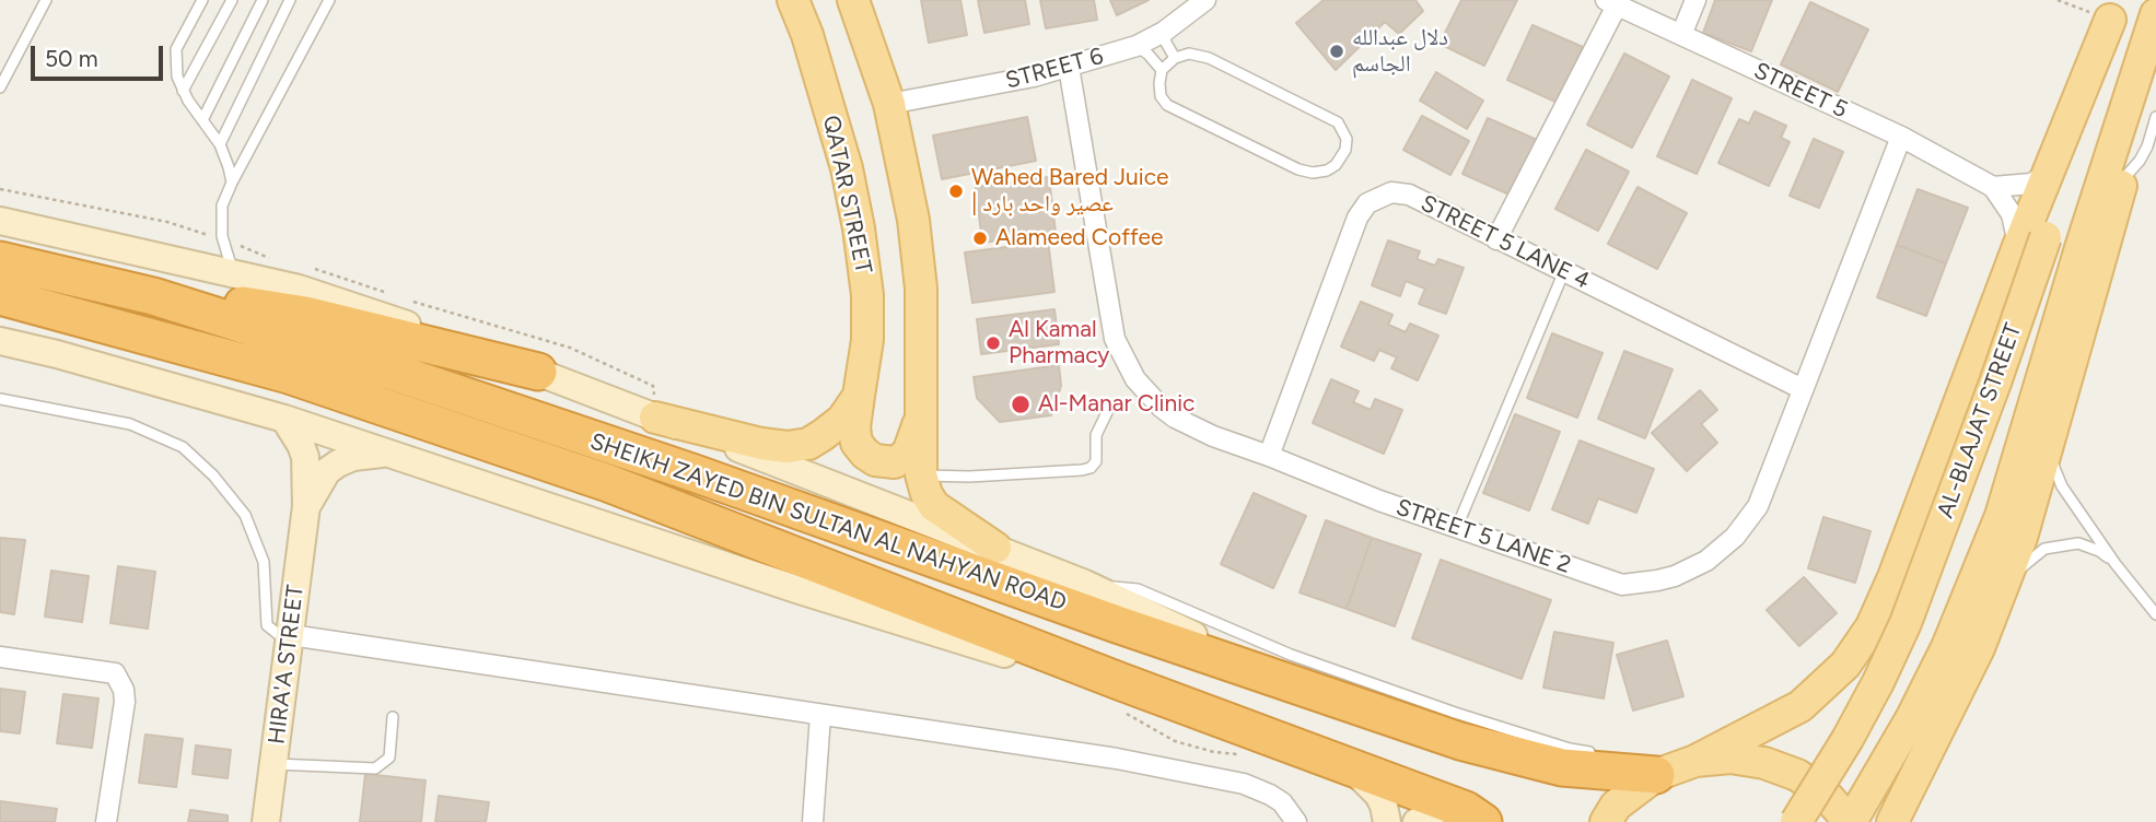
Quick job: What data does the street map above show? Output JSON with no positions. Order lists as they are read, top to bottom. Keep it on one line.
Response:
{"streets":{"highway":["SHEIKH ZAYED BIN SULTAN AL NAHYAN ROAD"],"main road":["QATAR STREET","AL-BLAJAT STREET","HIRA'A STREET"],"street":["STREET 6","STREET 5","STREET 5 LANE 4","STREET 5 LANE 2"]},"crossings":[["STREET 6","STREET 5 LANE 2"],["STREET 5","AL-BLAJAT STREET"],["STREET 5","STREET 5 LANE 2"],["STREET 5 LANE 4","STREET 5 LANE 2"]],"places":["دلال عبدالله الجاسم","Wahed Bared Juice | عصير واحد بارد","Alameed Coffee","Al Kamal Pharmacy","Al-Manar Clinic"],"scale_bar":"50 m"}
